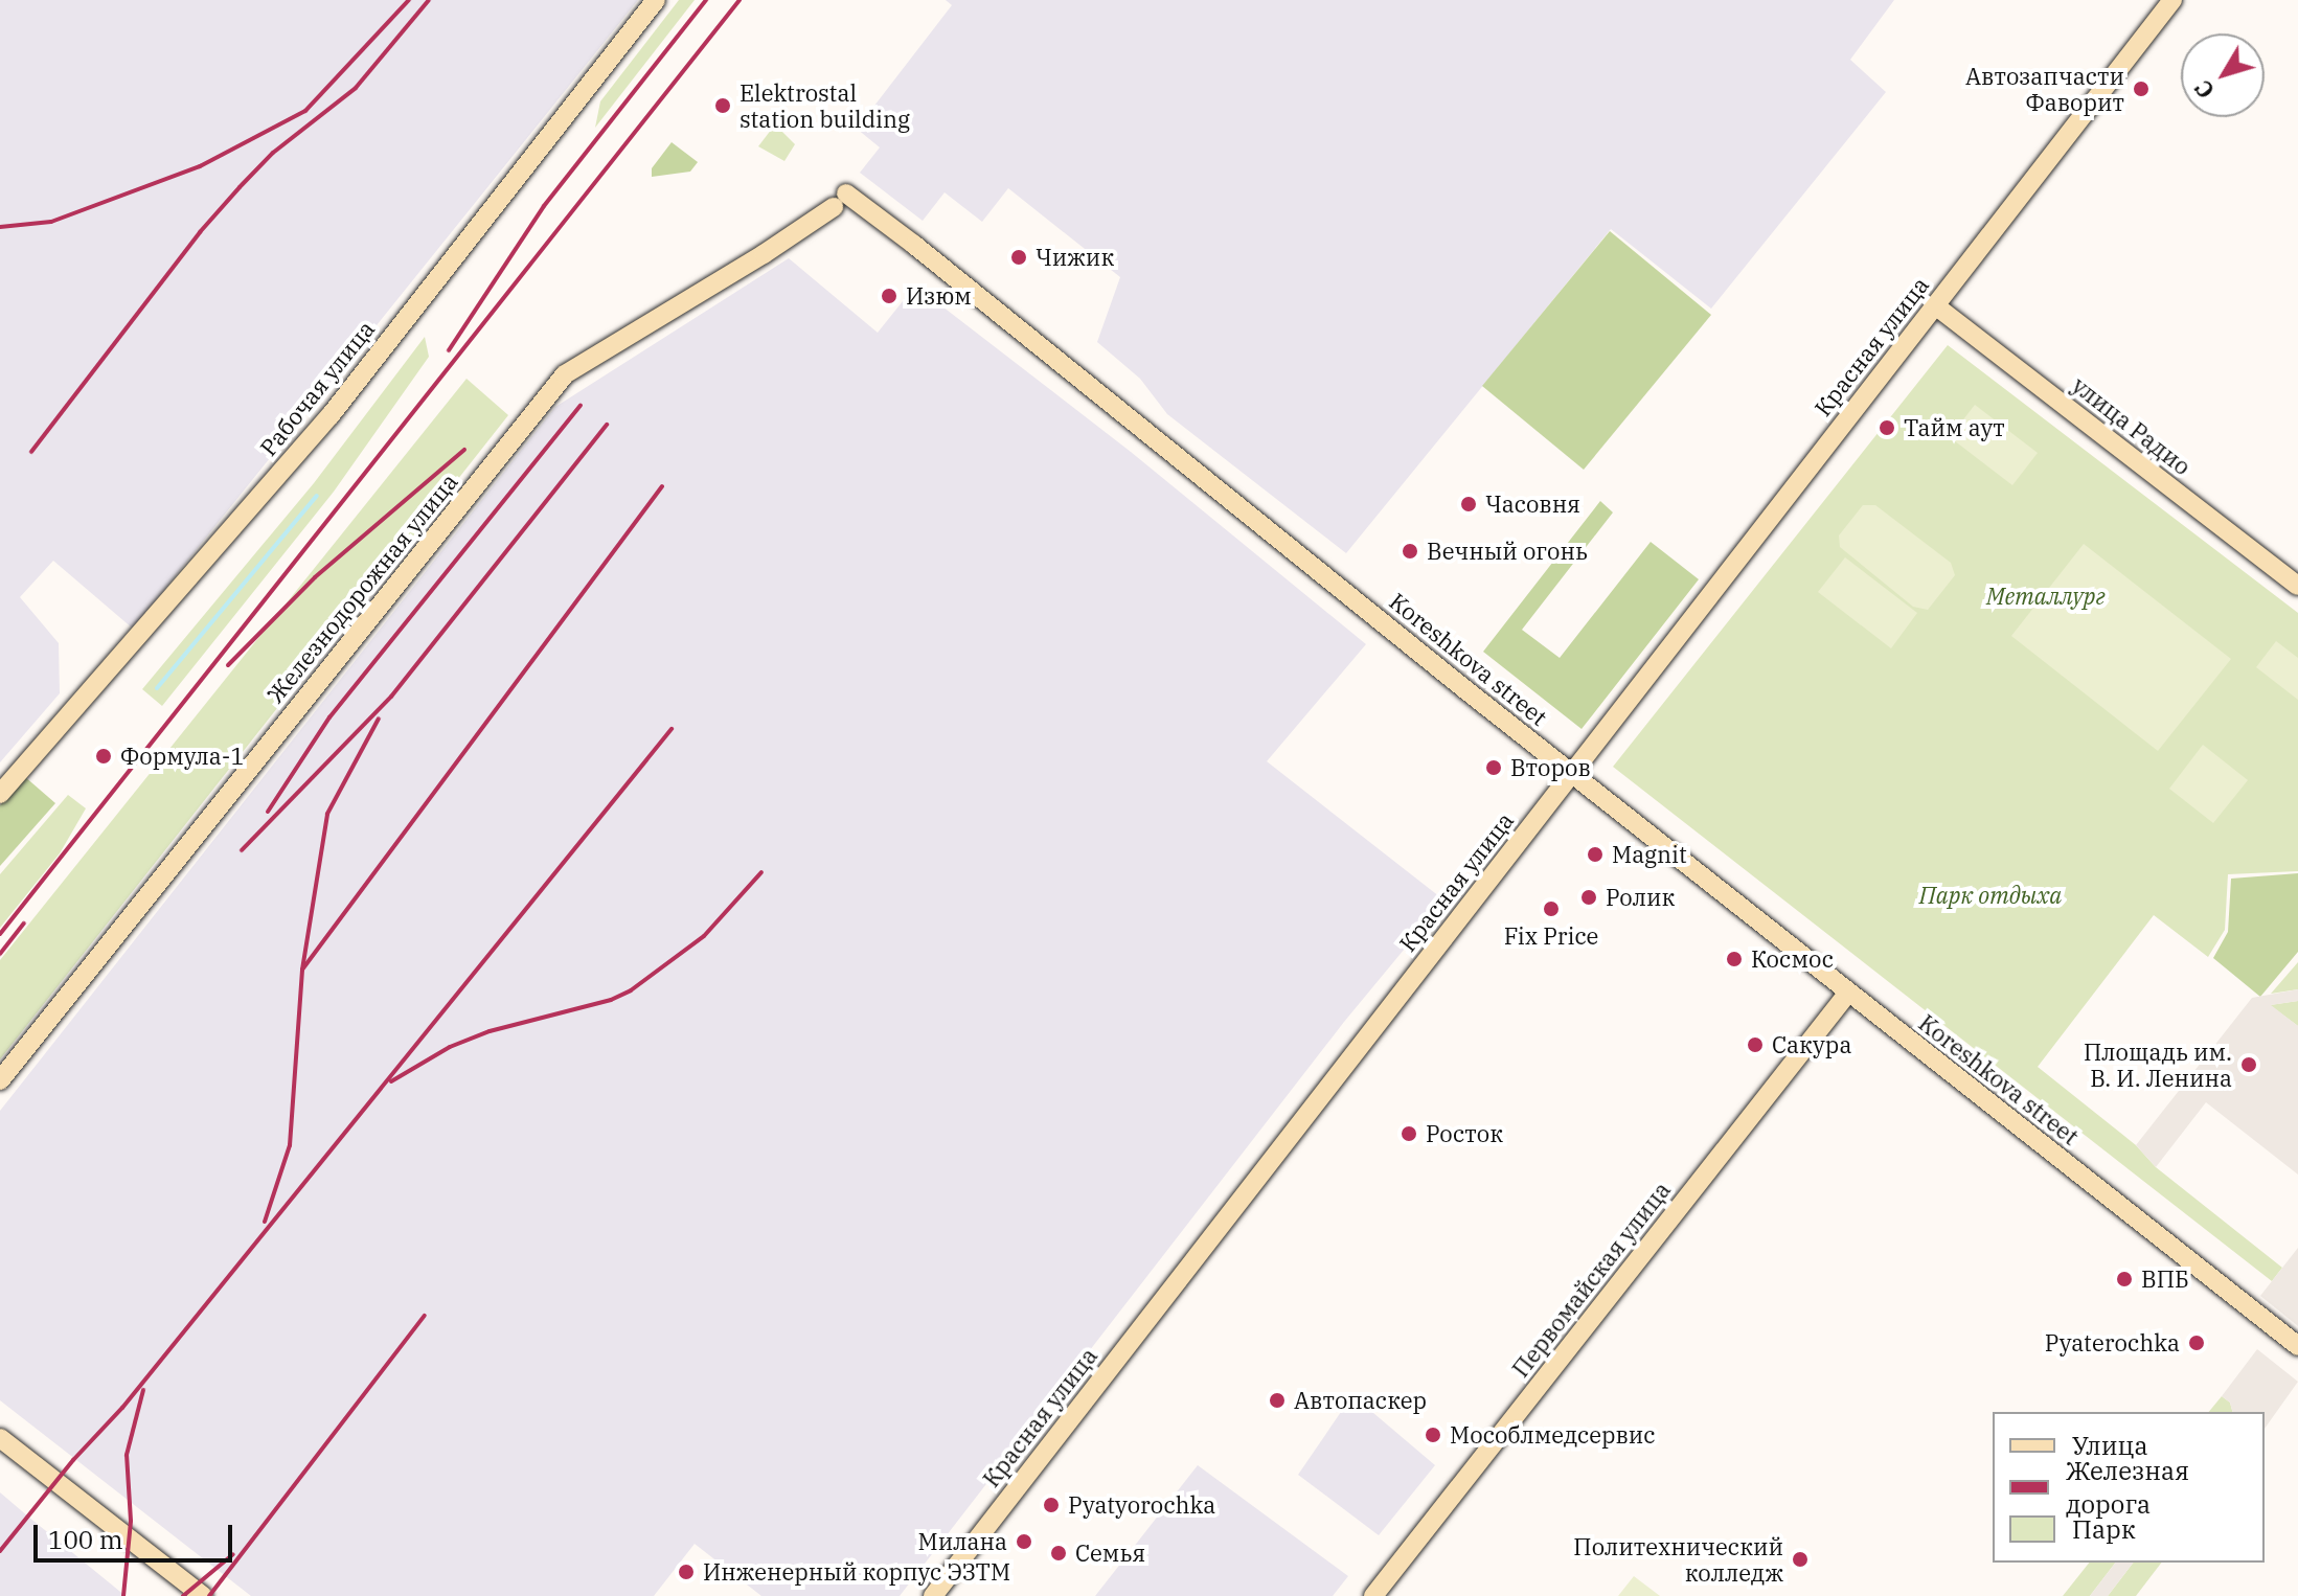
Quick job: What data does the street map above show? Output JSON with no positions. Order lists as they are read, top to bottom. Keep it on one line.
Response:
{"streets":{"main road":["Красная улица","Рабочая улица","улица Радио","Железнодорожная улица","Koreshkova street","Первомайская улица"]},"crossings":[["Красная улица","улица Радио"],["Красная улица","Koreshkova street"],["Железнодорожная улица","Koreshkova street"],["Koreshkova street","Первомайская улица"]],"parks":["Металлург","Парк отдыха"],"places":["Автозапчасти Фаворит","Elektrostal station building","Чижик","Изюм","Тайм аут","Часовня","Вечный огонь","Формула-1","Второв","Magnit","Ролик","Fix Price","Космос","Сакура","Площадь им. В. И. Ленина","Росток","ВПБ","Pyaterochka","Автопаскер","Мособлмедсервис","Pyatyorochka","Милана","Семья","Политехнический колледж","Инженерный корпус ЭЗТМ"],"legend":["Улица","Железная дорога","Парк"],"scale_bar":"100 m","north":"bottom left"}
